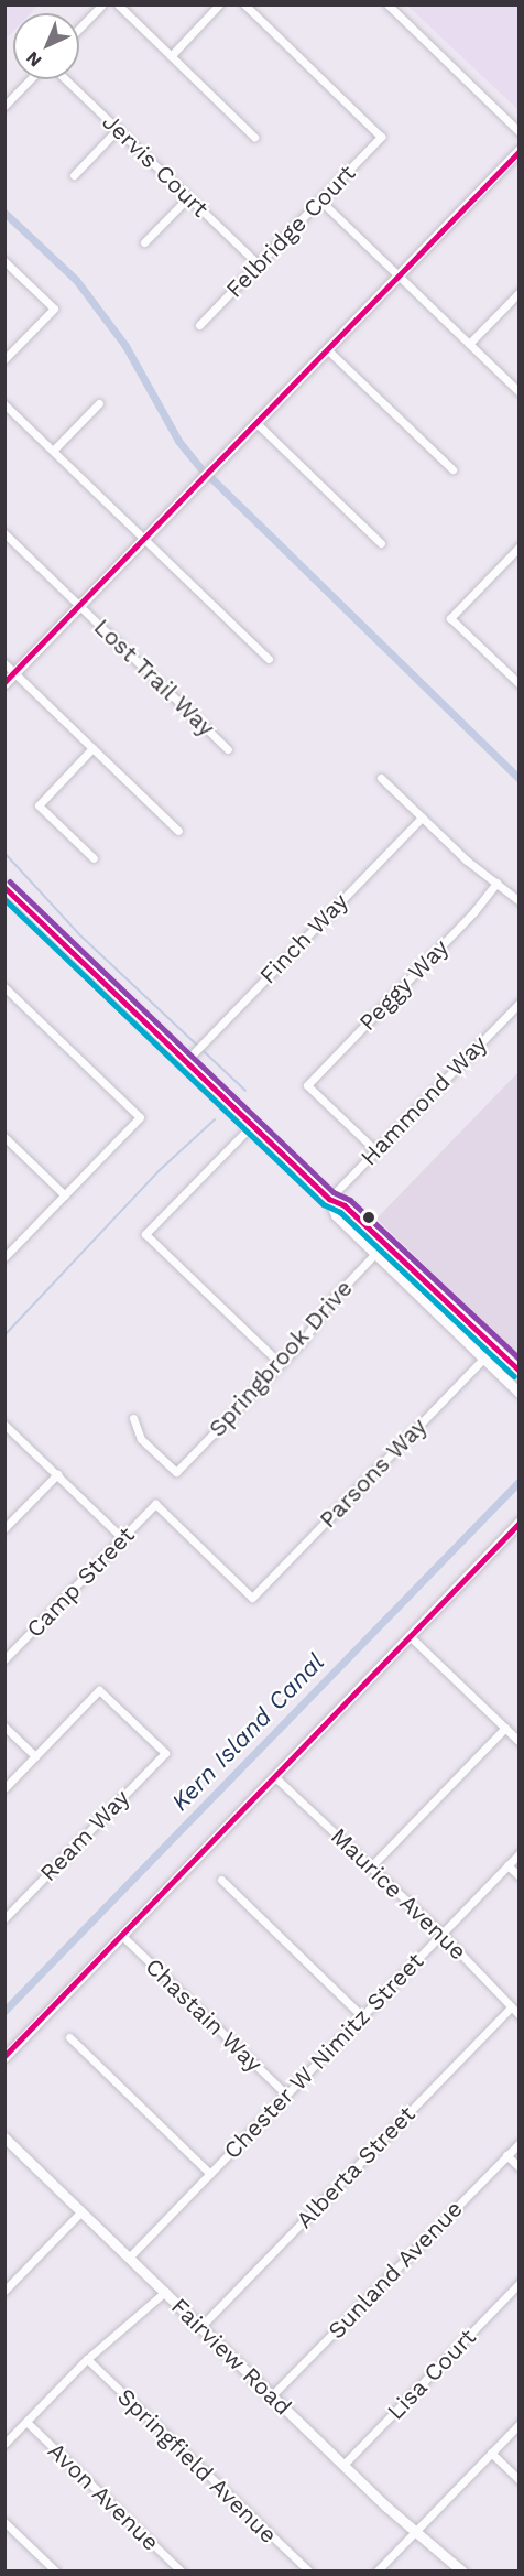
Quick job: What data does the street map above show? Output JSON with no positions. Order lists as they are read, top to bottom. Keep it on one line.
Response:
{"streets":{"street":["Jervis Court","Felbridge Court","Lost Trail Way","Finch Way","Peggy Way","Hammond Way","Springbrook Drive","Parsons Way","Camp Street","Ream Way","Maurice Avenue","Chastain Way","Chester W Nimitz Street","Alberta Street","Sunland Avenue","Fairview Road","Lisa Court","Springfield Avenue","Avon Avenue"]},"crossings":[["Jervis Court","Felbridge Court"],["Peggy Way","Hammond Way"],["Parsons Way","Camp Street"],["Maurice Avenue","Chester W Nimitz Street"],["Maurice Avenue","Alberta Street"],["Chastain Way","Chester W Nimitz Street"],["Chester W Nimitz Street","Fairview Road"],["Alberta Street","Fairview Road"],["Sunland Avenue","Fairview Road"],["Fairview Road","Lisa Court"]],"water":["Kern Island Canal"],"north":"bottom left"}
